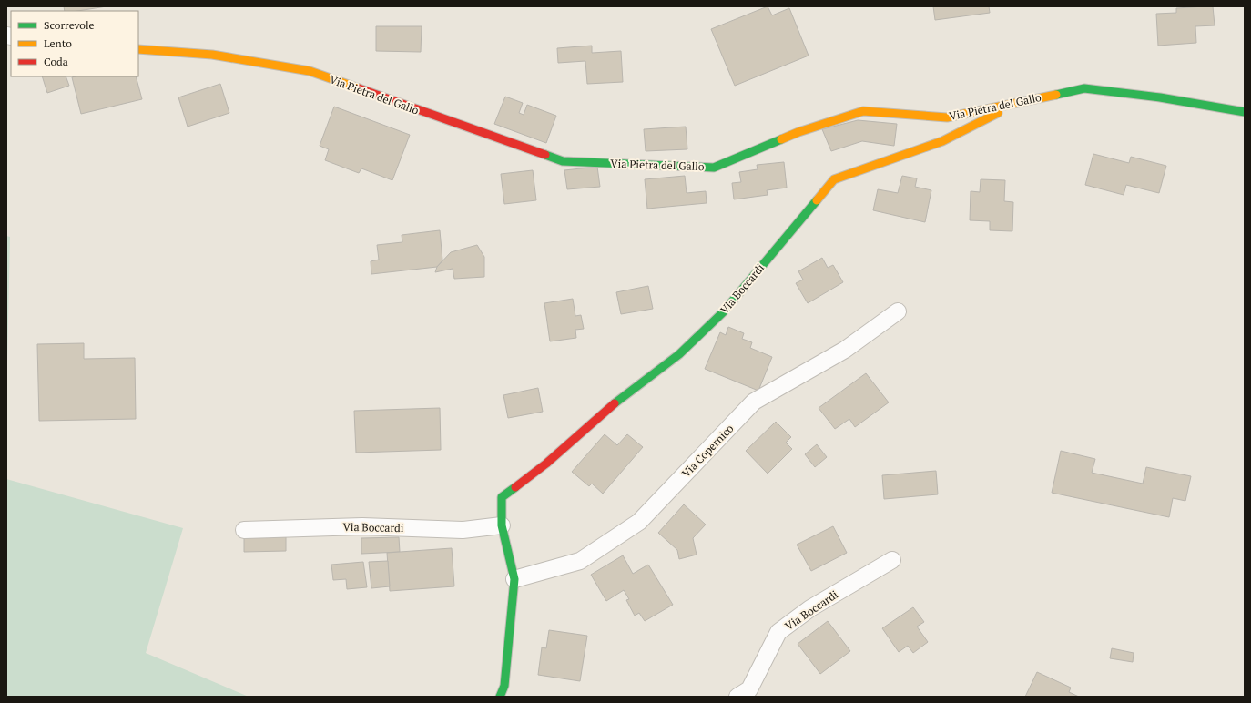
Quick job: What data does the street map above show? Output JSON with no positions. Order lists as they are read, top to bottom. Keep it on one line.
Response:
{"streets":{"street":["Via Pietra del Gallo","Via Boccardi","Via Copernico"]},"crossings":[["Via Pietra del Gallo","Via Boccardi"],["Via Boccardi","Via Copernico"]],"legend":["Scorrevole","Lento","Coda"]}
